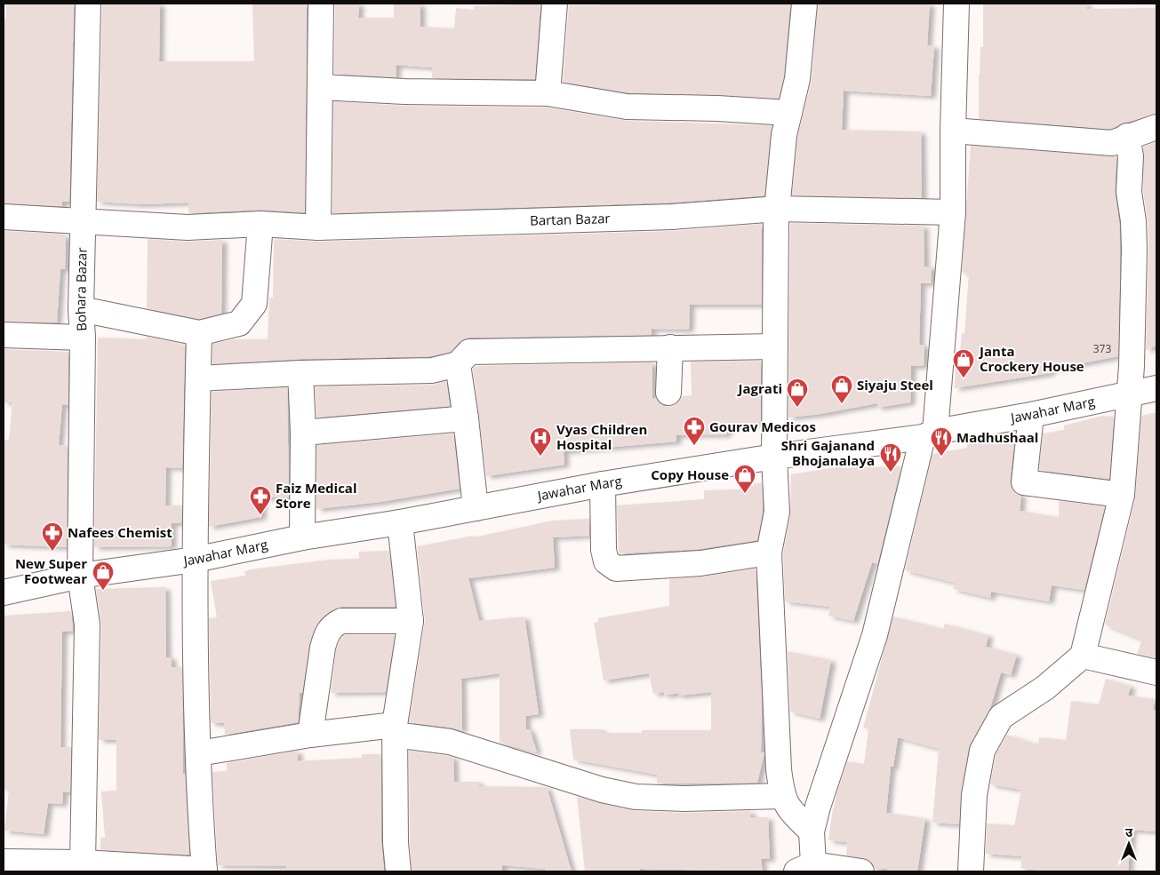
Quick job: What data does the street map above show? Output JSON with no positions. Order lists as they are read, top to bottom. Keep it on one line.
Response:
{"streets":{"street":["Bartan Bazar","Bohara Bazar","Jawahar Marg"]},"crossings":[["Bartan Bazar","Bohara Bazar"],["Bohara Bazar","Jawahar Marg"]],"places":{"shop":["Janta Crockery House","Siyaju Steel","Jagrati","Copy House","New Super Footwear"],"pharmacy":["Gourav Medicos","Faiz Medical Store","Nafees Chemist"],"hospital":["Vyas Children Hospital"],"restaurant":["Madhushaal","Shri Gajanand Bhojanalaya"]},"house_numbers":["373"],"north":"top"}
